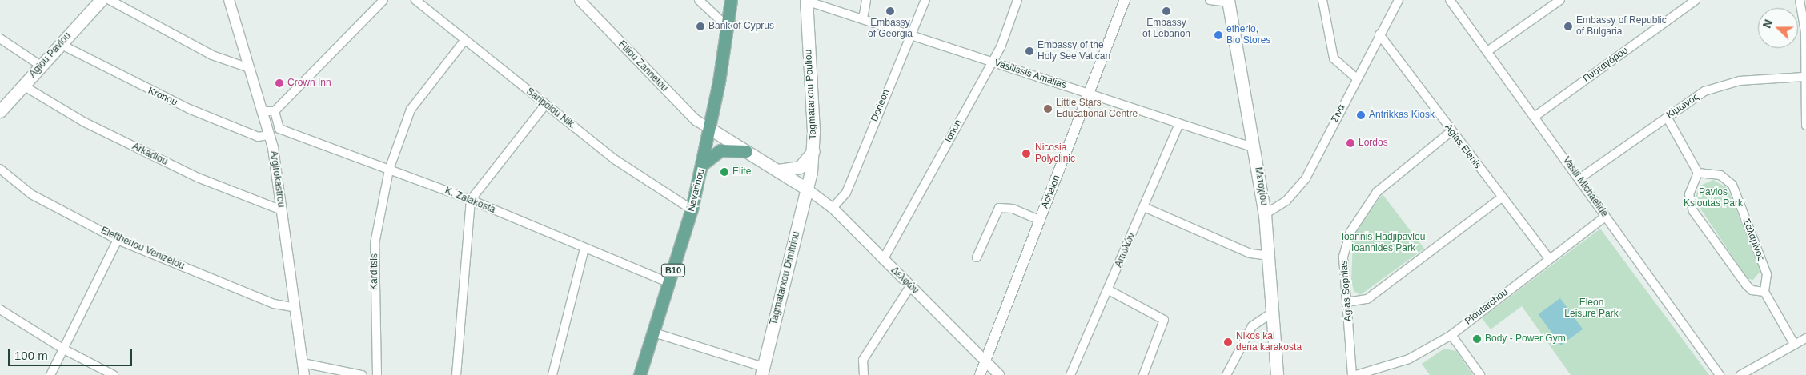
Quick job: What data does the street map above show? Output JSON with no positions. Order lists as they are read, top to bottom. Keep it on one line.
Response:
{"streets":{"main road":["Agiou Pavlou","Tagmatarxou Pouliou","Μετοχίου","Navarinou","B10","Tagmatarxou Dimitriou"],"street":["Πνυταγόρου","Filiou Zannetou","Vasilissis Amalias","Kronou","Dorieon","Κίμωνος","Saripolou Nik.","Σινα","Ionon","Agias Elenis","Arkadiou","Argirokastrou","Vasili Michaelide","Achaion","K. Zalakosta","Σαλαμίνος","Eleftheriou Venizelou","Αιτωλών","Karditsis","Δελφών","Agias Sophias","Ploutarchou"]},"crossings":[["Agiou Pavlou","Kronou"],["Agiou Pavlou","Arkadiou"],["Πνυταγόρου","Vasili Michaelide"],["Filiou Zannetou","Navarinou"],["Vasilissis Amalias","Tagmatarxou Pouliou"],["Vasilissis Amalias","Dorieon"],["Vasilissis Amalias","Ionon"],["Vasilissis Amalias","Μετοχίου"],["Vasilissis Amalias","Achaion"],["Vasilissis Amalias","Αιτωλών"],["Tagmatarxou Pouliou","Tagmatarxou Dimitriou"],["Tagmatarxou Pouliou","Δελφών"],["Kronou","Argirokastrou"],["Dorieon","Δελφών"],["Κίμωνος","Vasili Michaelide"],["Saripolou Nik.","Navarinou"],["Saripolou Nik.","Karditsis"],["Σινα","Agias Elenis"],["Σινα","Μετοχίου"],["Ionon","Δελφών"],["Agias Elenis","Agias Sophias"],["Agias Elenis","Ploutarchou"],["Arkadiou","Argirokastrou"],["Argirokastrou","Eleftheriou Venizelou"],["Vasili Michaelide","Ploutarchou"],["Navarinou","K. Zalakosta"],["Achaion","Δελφών"],["K. Zalakosta","Karditsis"],["Tagmatarxou Dimitriou","Δελφών"]],"parks":["Pavlos Ksioutas Park","Ioannis Hadjipavlou Ioannides Park","Eleon Leisure Park"],"places":["Embassy of Georgia","Embassy of Lebanon","Bank of Cyprus","Embassy of Republic of Bulgaria","etherio, Bio Stores","Embassy of the Holy See Vatican","Crown Inn","Little Stars Educational Centre","Antrikkas Kiosk","Lordos","Nicosia Polyclinic","Elite","Body - Power Gym","Nikos kai dena karakosta"],"scale_bar":"100 m","north":"left"}
